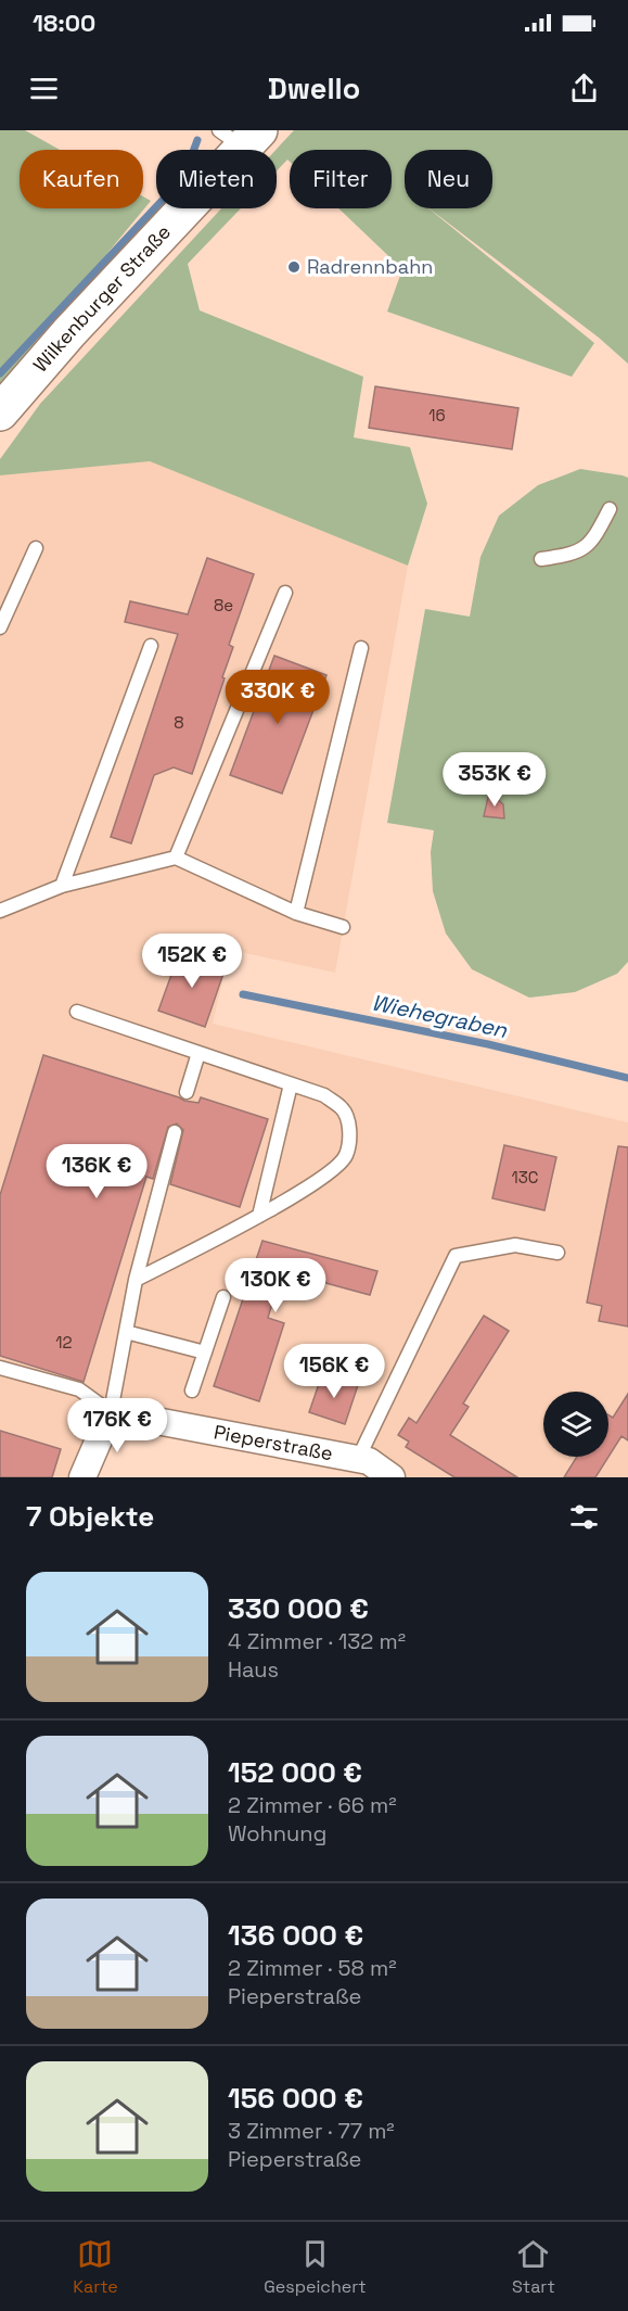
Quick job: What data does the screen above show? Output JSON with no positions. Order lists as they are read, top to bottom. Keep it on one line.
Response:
{"streets":{"main road":["Wilkenburger Straße"],"street":["Pieperstraße"]},"water":["Wiehegraben"],"places":["Radrennbahn"],"house_numbers":["16","8e","8","13C","12"],"page":{"status":"18:00","header":"Dwello","chip":["Kaufen","Mieten","Filter","Neu"],"price":["330K €","353K €","152K €","136K €","130K €","156K €","176K €"],"heading":"7 Objekte","list":[{"name":"330 000 €","note":"4 Zimmer · 132 m² · Haus"},{"name":"152 000 €","note":"2 Zimmer · 66 m² · Wohnung"},{"name":"136 000 €","note":"2 Zimmer · 58 m² · Pieperstraße"},{"name":"156 000 €","note":"3 Zimmer · 77 m² · Pieperstraße"}],"tabs":["Karte","Gespeichert","Start"]}}
